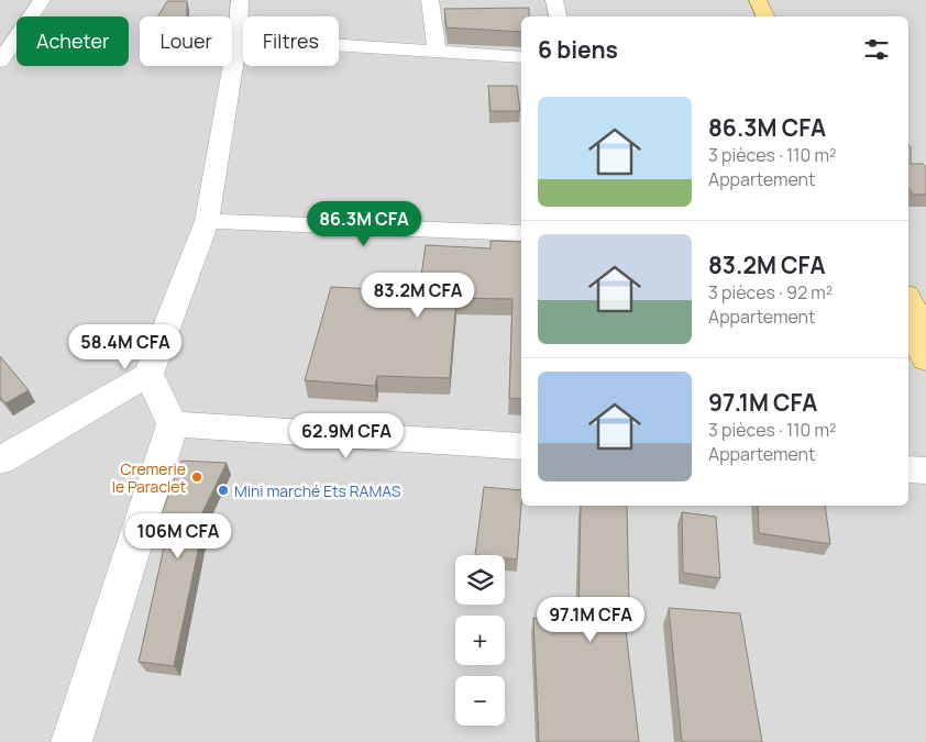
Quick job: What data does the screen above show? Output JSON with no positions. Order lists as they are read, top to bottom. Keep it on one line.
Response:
{"places":["Cremerie le Paraclet","Mini marché Ets RAMAS"],"page":{"chip":["Acheter","Louer","Filtres"],"heading":"6 biens","list":[{"name":"86.3M CFA","note":"3 pièces · 110 m² · Appartement"},{"name":"83.2M CFA","note":"3 pièces · 92 m² · Appartement"},{"name":"97.1M CFA","note":"3 pièces · 110 m² · Appartement"}],"price":["86.3M CFA","83.2M CFA","58.4M CFA","62.9M CFA","106M CFA","97.1M CFA"],"map_buttons":["+","−"]}}
